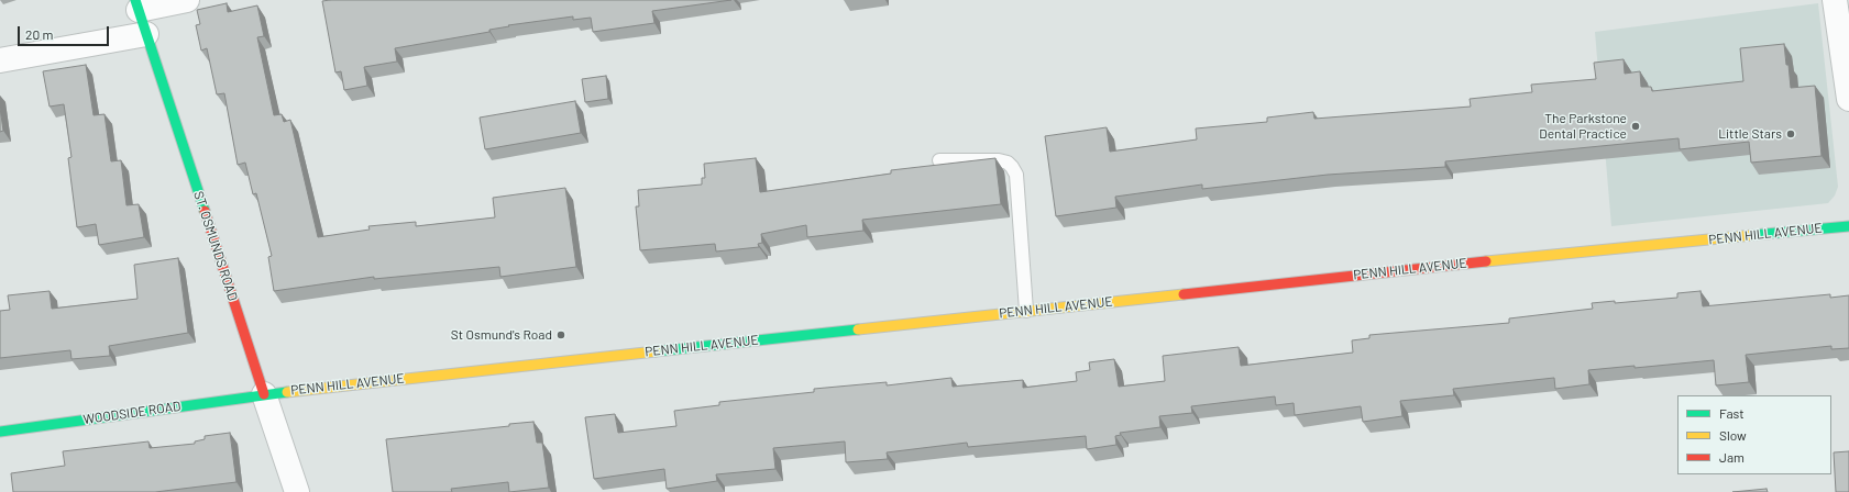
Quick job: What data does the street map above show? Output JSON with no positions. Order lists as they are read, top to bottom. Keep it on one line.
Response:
{"streets":{"street":["PENN HILL AVENUE","ST. OSMUNDS ROAD","WOODSIDE ROAD"]},"crossings":[["PENN HILL AVENUE","ST. OSMUNDS ROAD"],["PENN HILL AVENUE","WOODSIDE ROAD"],["ST. OSMUNDS ROAD","WOODSIDE ROAD"]],"places":["The Parkstone Dental Practice","Little Stars","St Osmund's Road"],"legend":["Fast","Slow","Jam"],"scale_bar":"20 m"}
